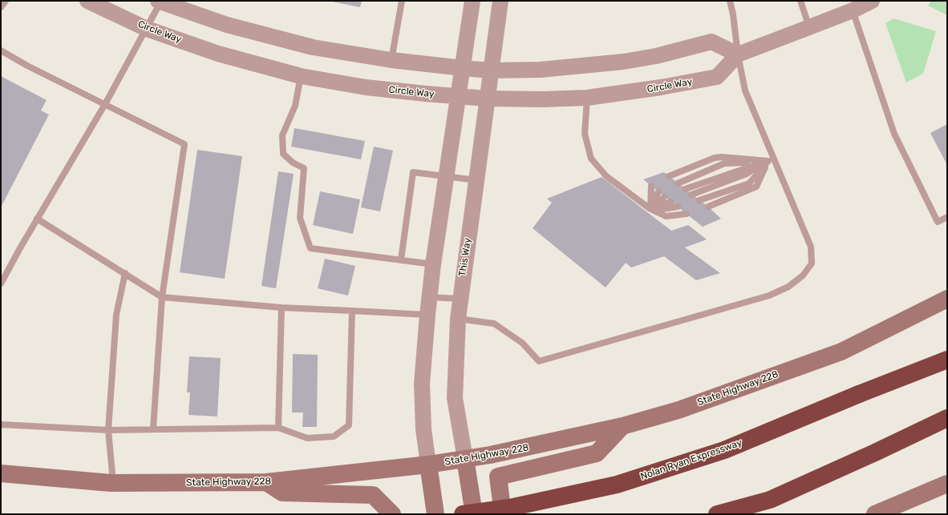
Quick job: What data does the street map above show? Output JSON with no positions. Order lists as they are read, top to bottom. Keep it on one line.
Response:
{"streets":{"highway":["Nolan Ryan Expressway"],"main road":["This Way","State Highway 228"],"street":["Circle Way"]},"crossings":[["Circle Way","This Way"],["This Way","State Highway 228"]]}
